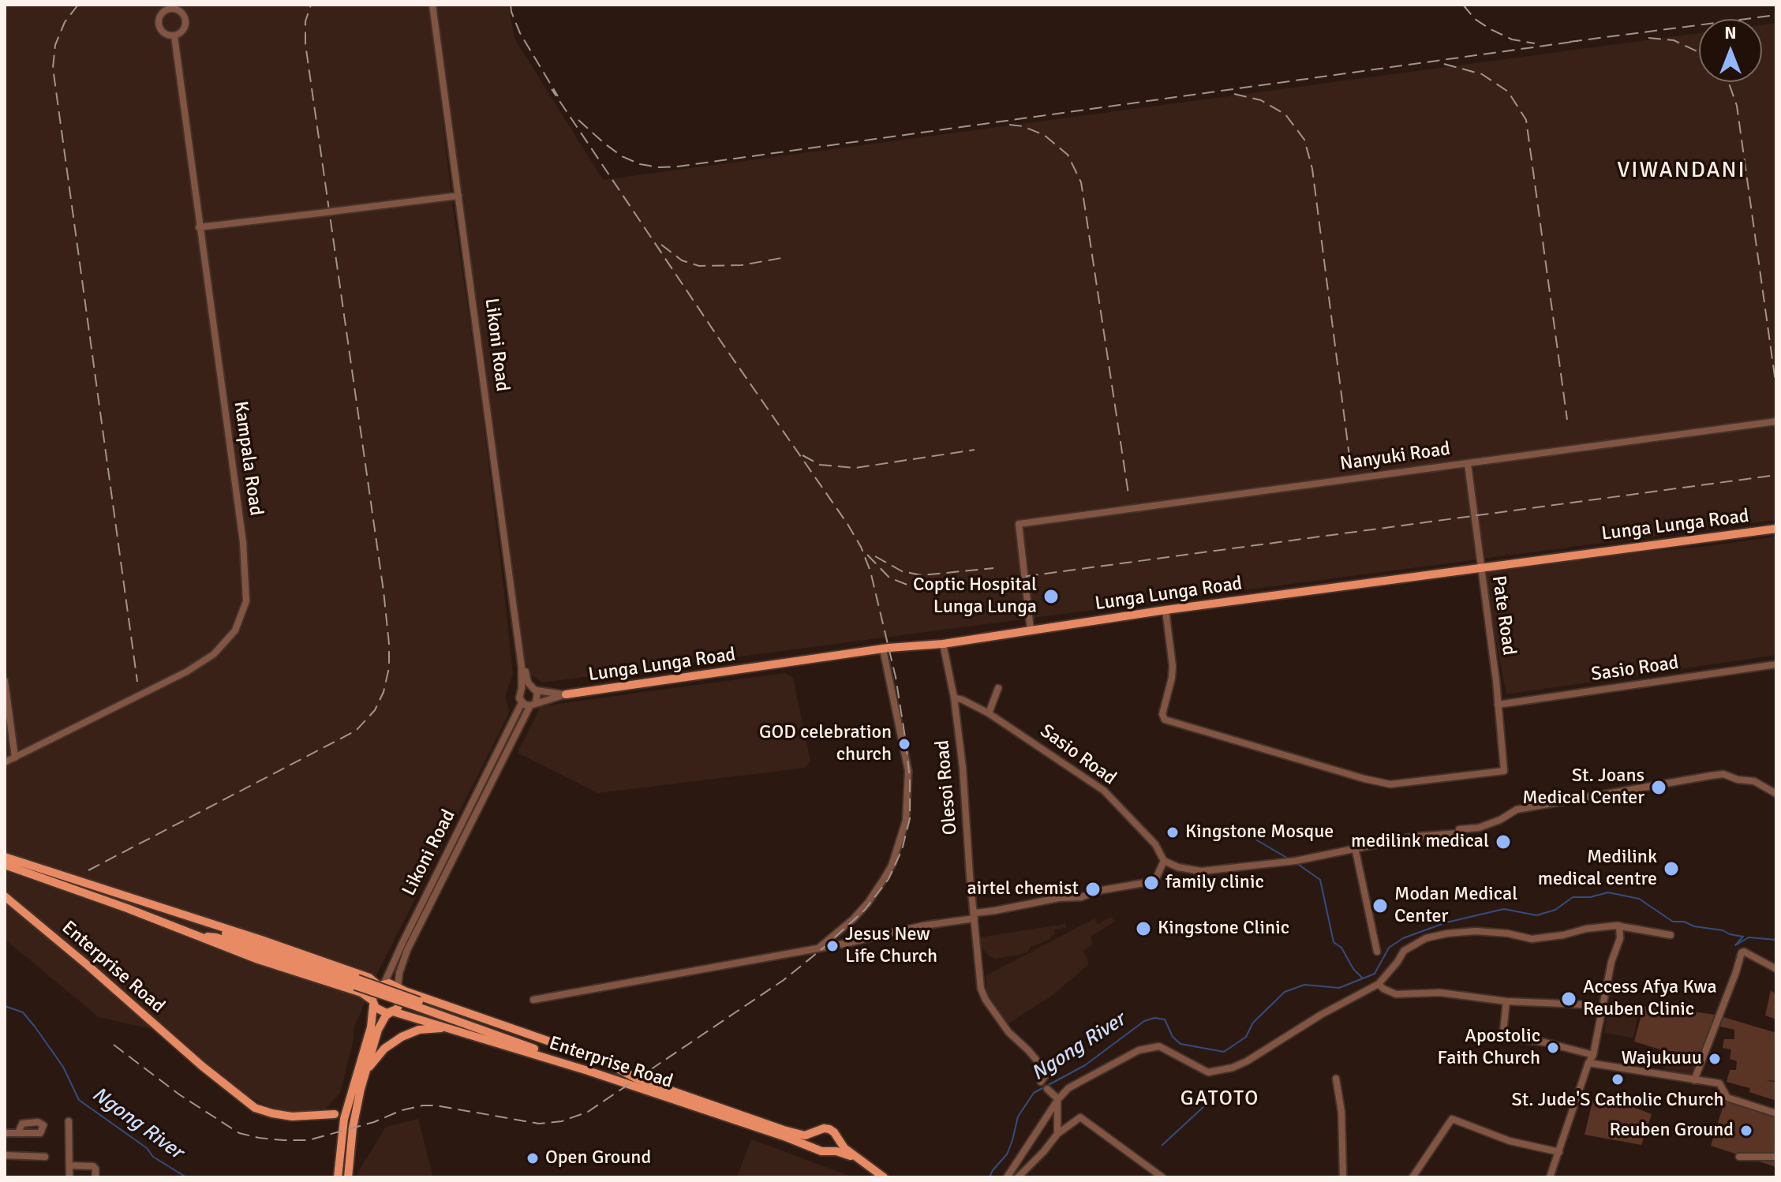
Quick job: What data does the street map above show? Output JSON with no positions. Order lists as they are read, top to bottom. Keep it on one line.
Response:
{"streets":{"main road":["Lunga Lunga Road","Enterprise Road"],"street":["Likoni Road","Nanyuki Road","Kampala Road","Pate Road","Sasio Road","Olesoi Road"]},"crossings":[["Likoni Road","Lunga Lunga Road"],["Likoni Road","Enterprise Road"],["Nanyuki Road","Lunga Lunga Road"],["Nanyuki Road","Pate Road"],["Lunga Lunga Road","Pate Road"],["Lunga Lunga Road","Olesoi Road"],["Pate Road","Sasio Road"],["Sasio Road","Olesoi Road"]],"districts":["VIWANDANI","GATOTO"],"water":["Ngong River"],"places":["Coptic Hospital Lunga Lunga","GOD celebration church","St. Joans Medical Center","Kingstone Mosque","medilink medical","Medilink medical centre","family clinic","airtel chemist","Modan Medical Center","Kingstone Clinic","Jesus New Life Church","Access Afya Kwa Reuben Clinic","Apostolic Faith Church","Wajukuuu","St. Jude'S Catholic Church","Reuben Ground","Open Ground"],"north":"top"}
